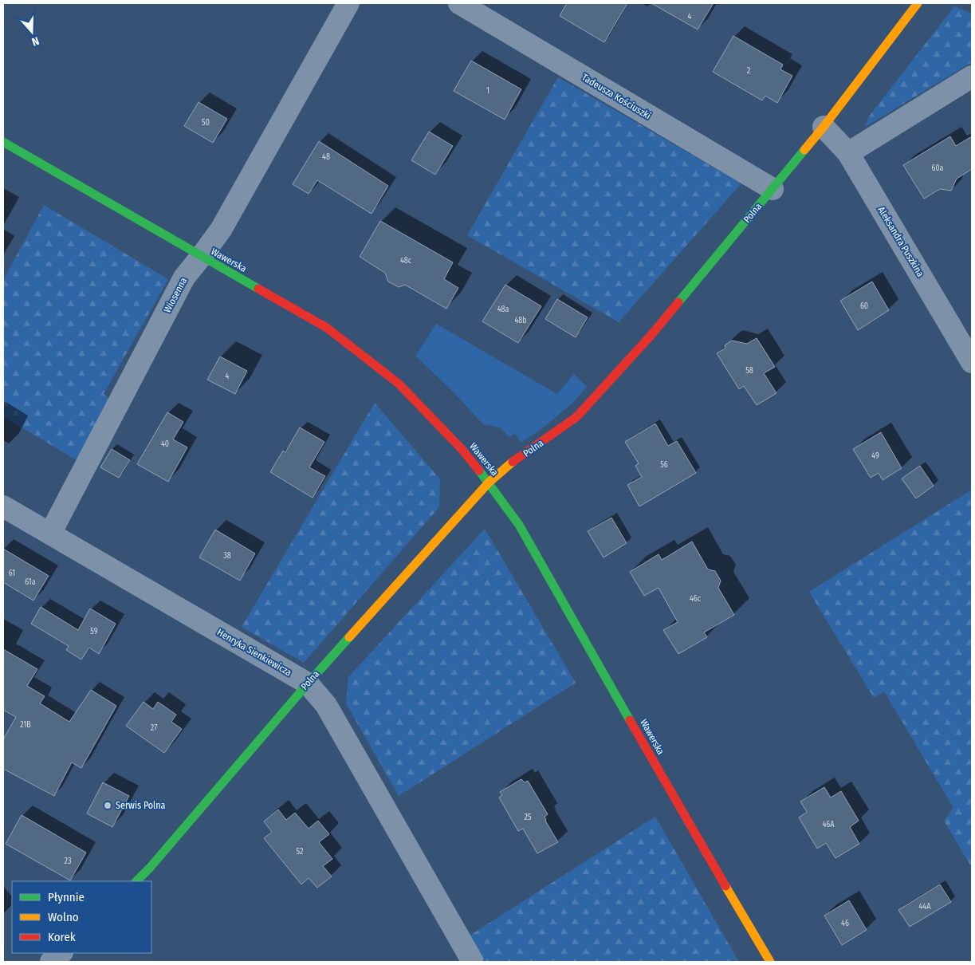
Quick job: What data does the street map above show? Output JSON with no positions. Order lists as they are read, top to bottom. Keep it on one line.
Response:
{"streets":{"street":["Tadeusza Kościuszki","Polna","Aleksandra Puszkina","Wawerska","Wiosenna","Henryka Sienkiewicza"]},"crossings":[["Tadeusza Kościuszki","Polna"],["Polna","Aleksandra Puszkina"],["Polna","Wawerska"],["Polna","Henryka Sienkiewicza"],["Wawerska","Wiosenna"],["Wiosenna","Henryka Sienkiewicza"]],"places":["Serwis Polna"],"house_numbers":["4","2","1","50","48","60a","48c","60","48a","48b","58","4","40","49","56","38","61","61a","46c","59","21B","27","25","46A","52","23","44A","46"],"legend":["Płynnie","Wolno","Korek"],"north":"bottom"}
